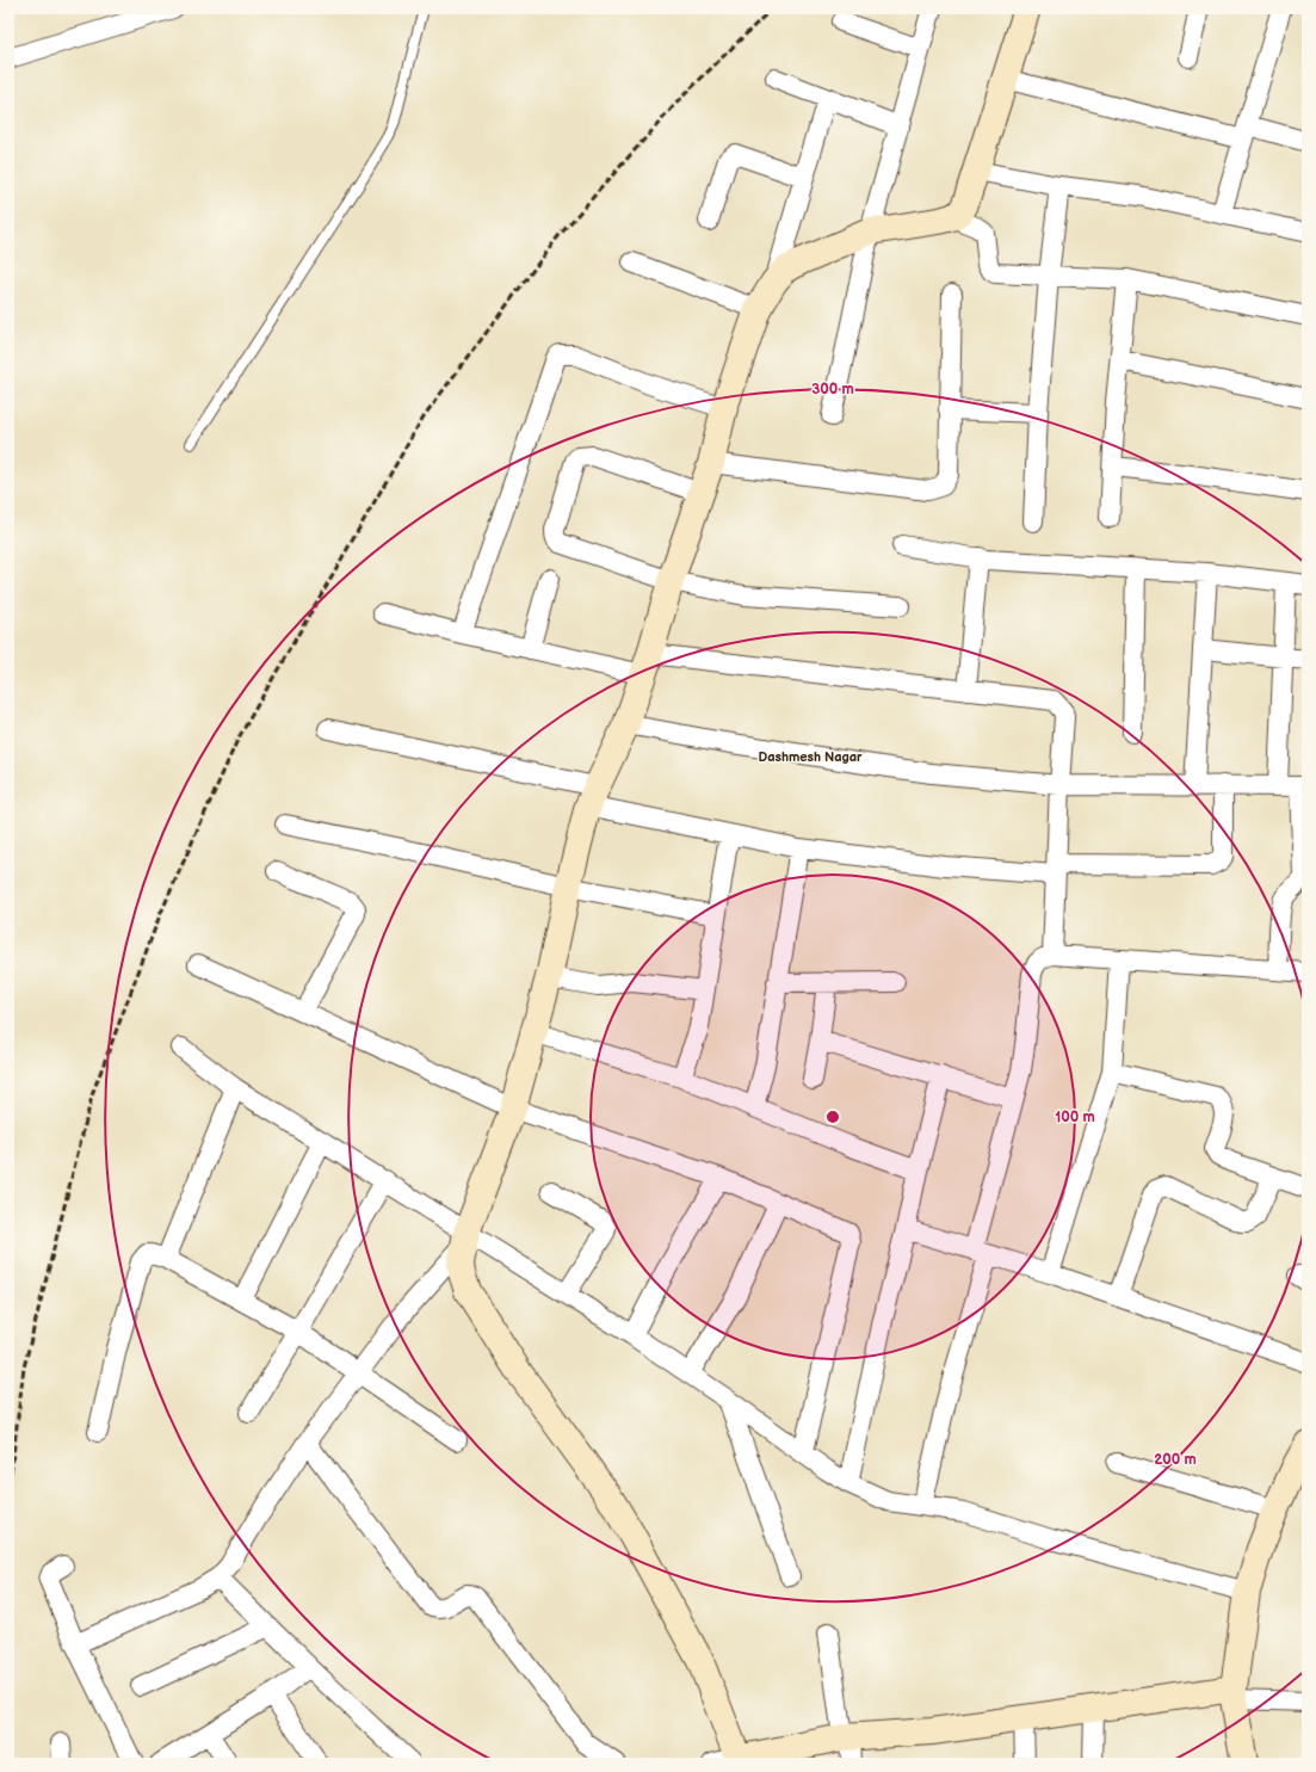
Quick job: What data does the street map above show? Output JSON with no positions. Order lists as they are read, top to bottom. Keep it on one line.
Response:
{"districts":["Dashmesh Nagar"],"rings":["300 m","100 m","200 m"]}
